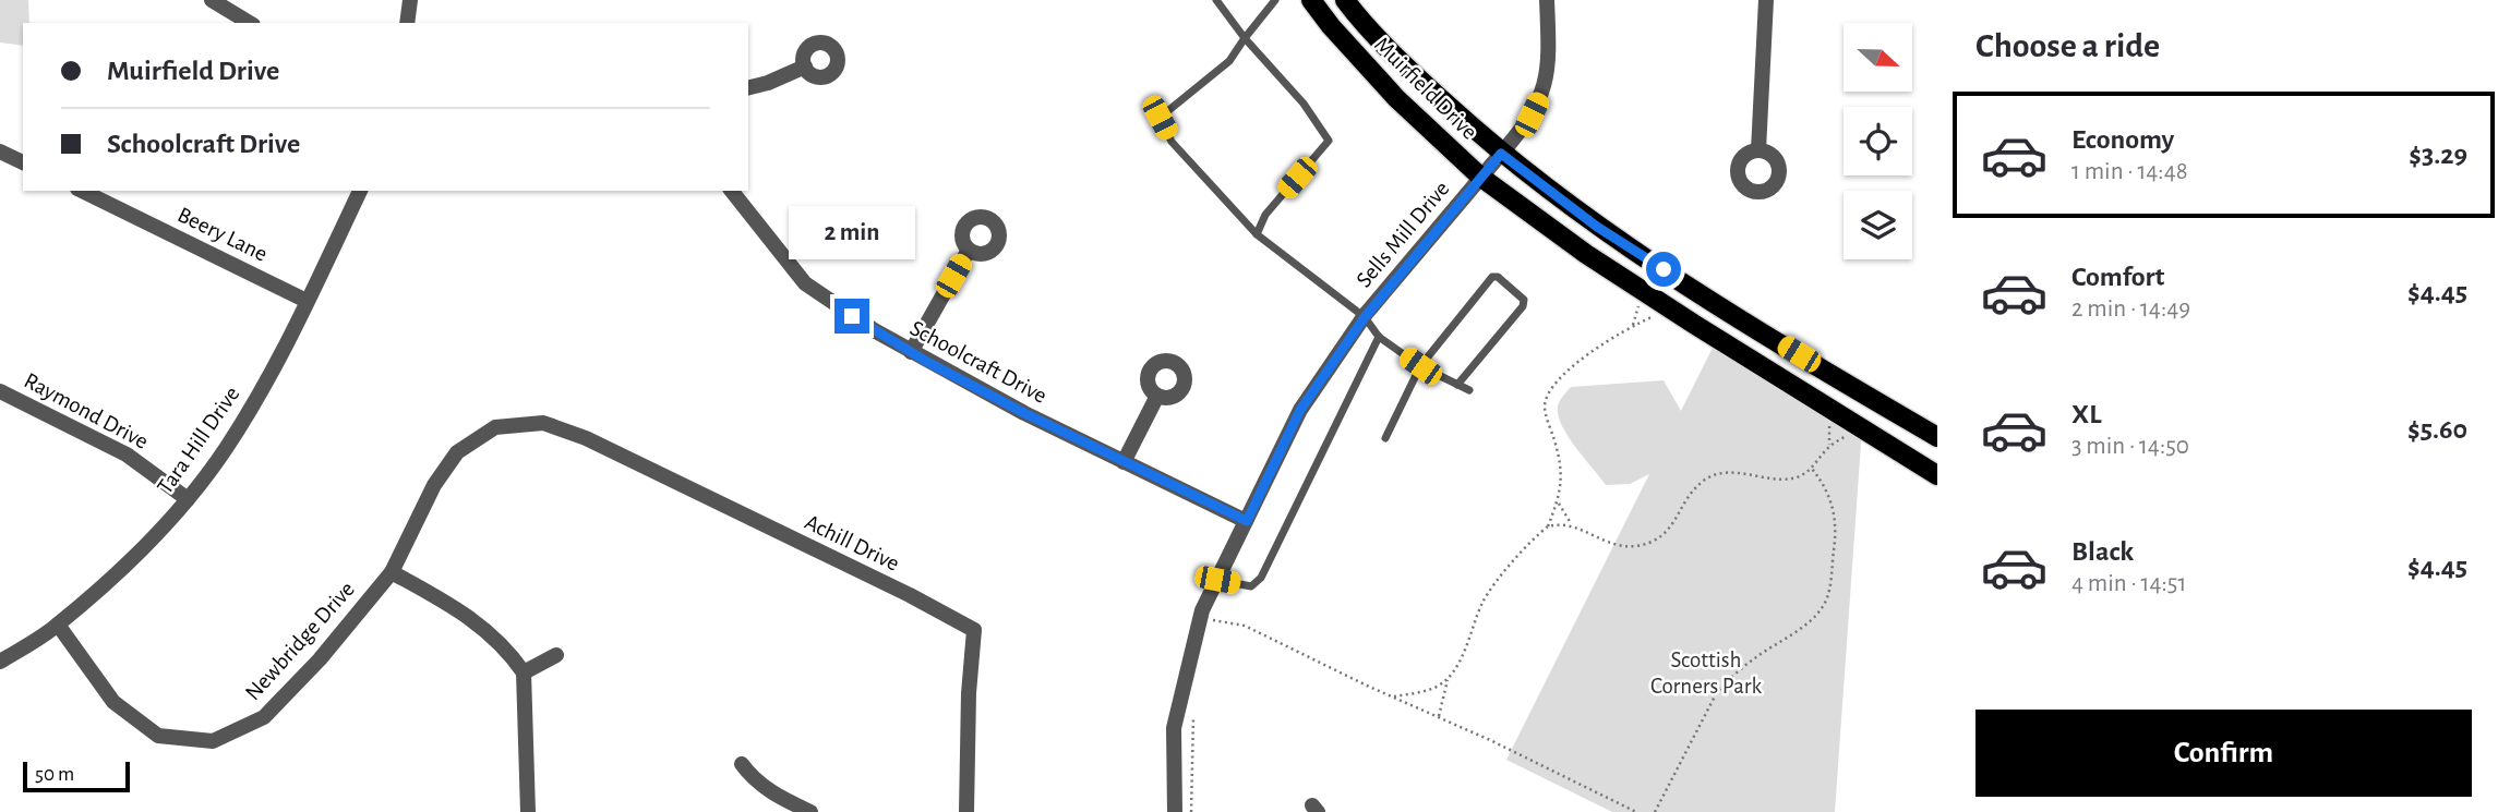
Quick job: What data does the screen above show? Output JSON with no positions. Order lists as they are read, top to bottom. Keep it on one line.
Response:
{"streets":{"main road":["Muirfield Drive"],"street":["Beery Lane","Sells Mill Drive","Schoolcraft Drive","Raymond Drive","Tara Hill Drive","Achill Drive","Newbridge Drive"]},"crossings":[["Muirfield Drive","Sells Mill Drive"],["Beery Lane","Tara Hill Drive"],["Sells Mill Drive","Schoolcraft Drive"],["Raymond Drive","Tara Hill Drive"],["Tara Hill Drive","Newbridge Drive"],["Achill Drive","Newbridge Drive"]],"parks":["Scottish Corners Park"],"scale_bar":"50 m","north":"right","page":{"heading":"Choose a ride","banner":["Muirfield Drive","Schoolcraft Drive"],"list":[{"name":"Economy","note":"1 min · 14:48","value":"$3.29"},{"name":"Comfort","note":"2 min · 14:49","value":"$4.45"},{"name":"XL","note":"3 min · 14:50","value":"$5.60"},{"name":"Black","note":"4 min · 14:51","value":"$4.45"}],"bubble":"2 min","buttons":"Confirm","scale":"50 m"}}
